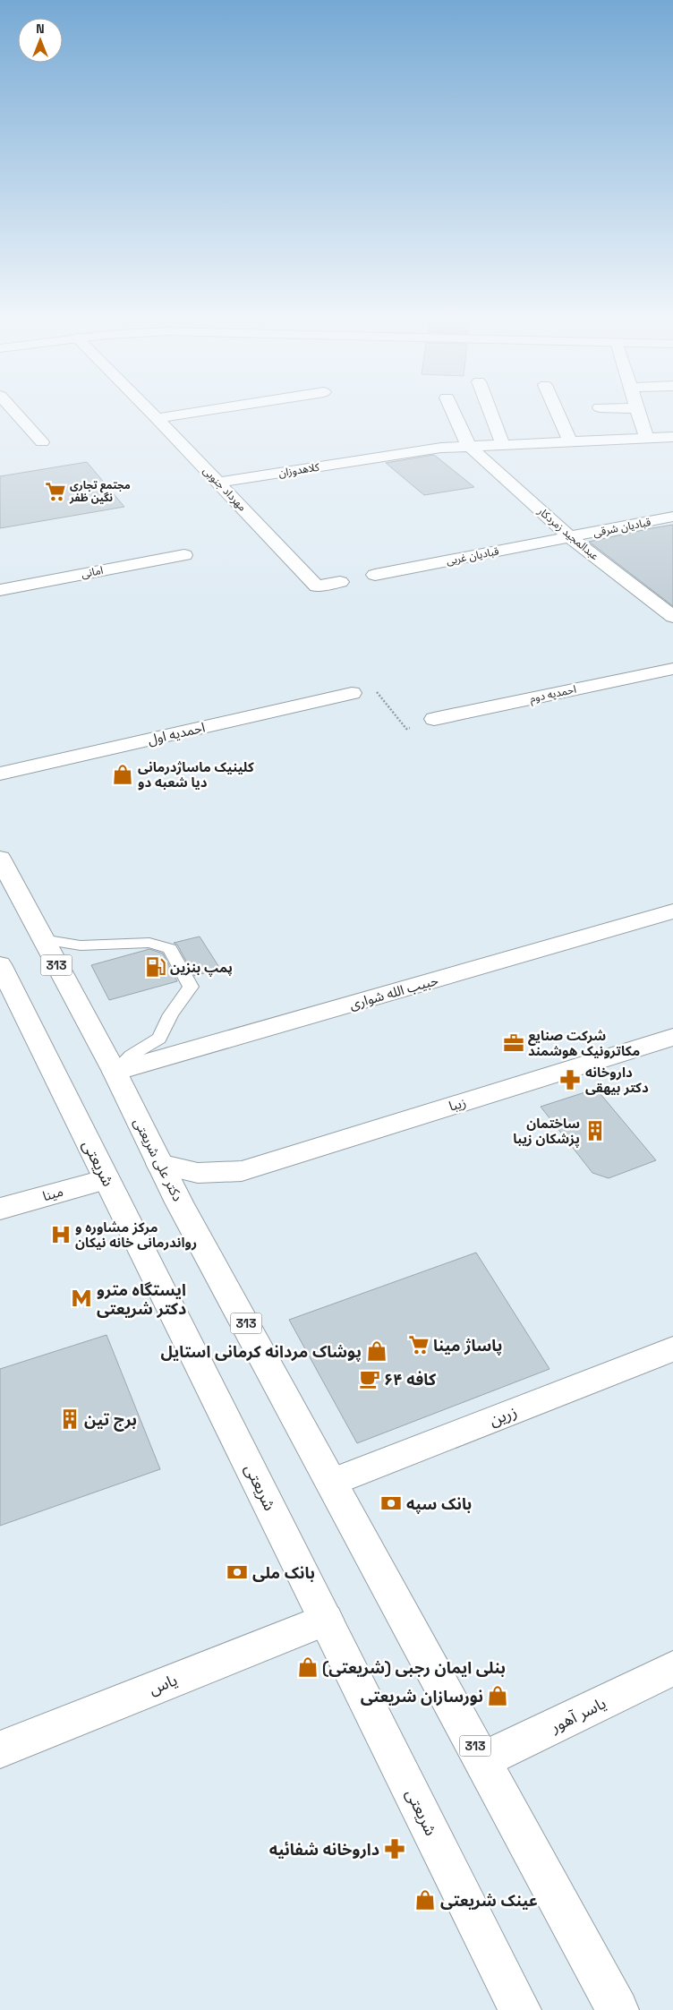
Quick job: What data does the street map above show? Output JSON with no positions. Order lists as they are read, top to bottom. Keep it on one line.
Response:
{"streets":{"street":["کلاهدوزان","مهرداد جنوبی","قبادیان شرقی","عبدالمجید زمردکار","قبادیان غربی","امانی","احمدیه دوم","احمدیه اول","313","حبیب الله شواری","زیبا","دکتر علی شریعتی","شریعتی","مینا","زرین","یاس","یاسر آهور"]},"crossings":[["کلاهدوزان","مهرداد جنوبی"],["کلاهدوزان","عبدالمجید زمردکار"],["قبادیان شرقی","عبدالمجید زمردکار"],["قبادیان شرقی","قبادیان غربی"],["عبدالمجید زمردکار","قبادیان غربی"],["313","حبیب الله شواری"],["313","دکتر علی شریعتی"],["313","زرین"],["313","یاسر آهور"],["حبیب الله شواری","دکتر علی شریعتی"],["زیبا","دکتر علی شریعتی"],["دکتر علی شریعتی","زرین"],["شریعتی","مینا"],["شریعتی","یاس"]],"places":{"supermarket":["مجتمع تجاری نگین ظفر","پاساژ مینا"],"shop":["کلینیک ماساژدرمانی دیا شعبه دو","پوشاک مردانه کرمانی استایل","بنلی ایمان رجبی (شریعتی)","نورسازان شریعتی","عینک شریعتی"],"fuel station":["پمپ بنزین"],"office":["شرکت صنایع مکاترونیک هوشمند"],"pharmacy":["داروخانه دکتر بیهقی","داروخانه شفائیه"],"building":["ساختمان پزشکان زیبا","برج تین"],"hospital":["مرکز مشاوره و رواندرمانی خانه نیکان"],"metro station":["ایستگاه مترو دکتر شریعتی"],"cafe":["کافه ۶۴"],"bank":["بانک سپه","بانک ملی"]},"north":"top"}
